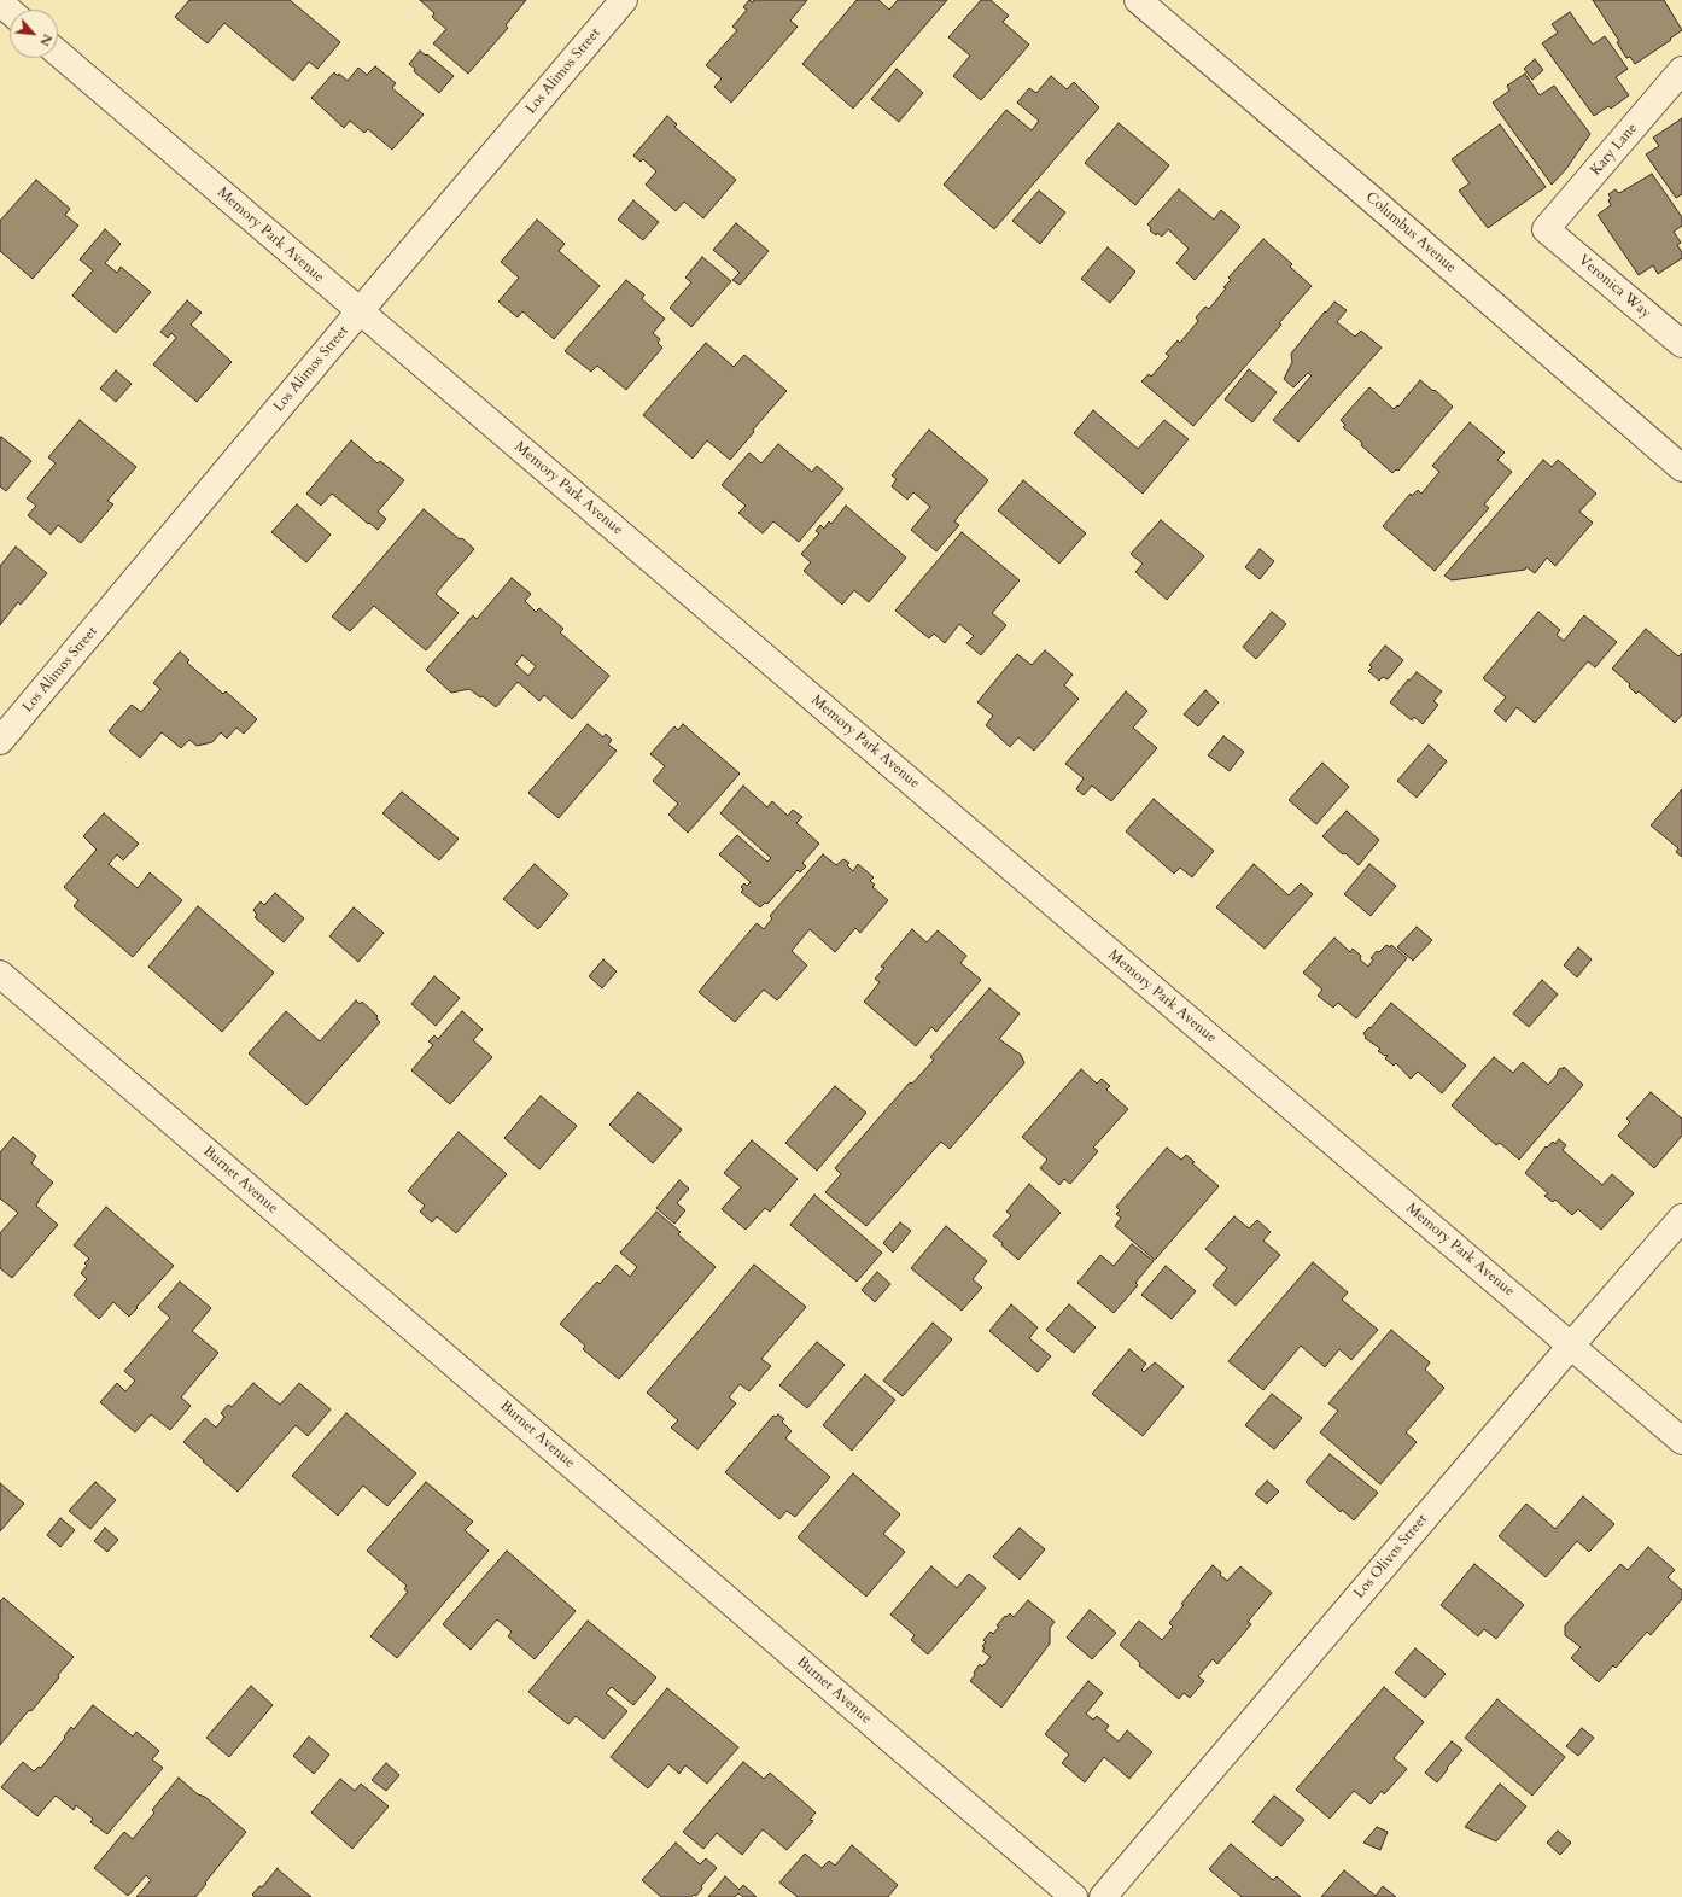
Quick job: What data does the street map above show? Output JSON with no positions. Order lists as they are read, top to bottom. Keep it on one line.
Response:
{"streets":{"street":["Los Alimos Street","Katy Lane","Columbus Avenue","Memory Park Avenue","Veronica Way","Burnet Avenue","Los Olivos Street"]},"crossings":[["Los Alimos Street","Memory Park Avenue"],["Katy Lane","Veronica Way"],["Memory Park Avenue","Los Olivos Street"]],"north":"bottom right"}
